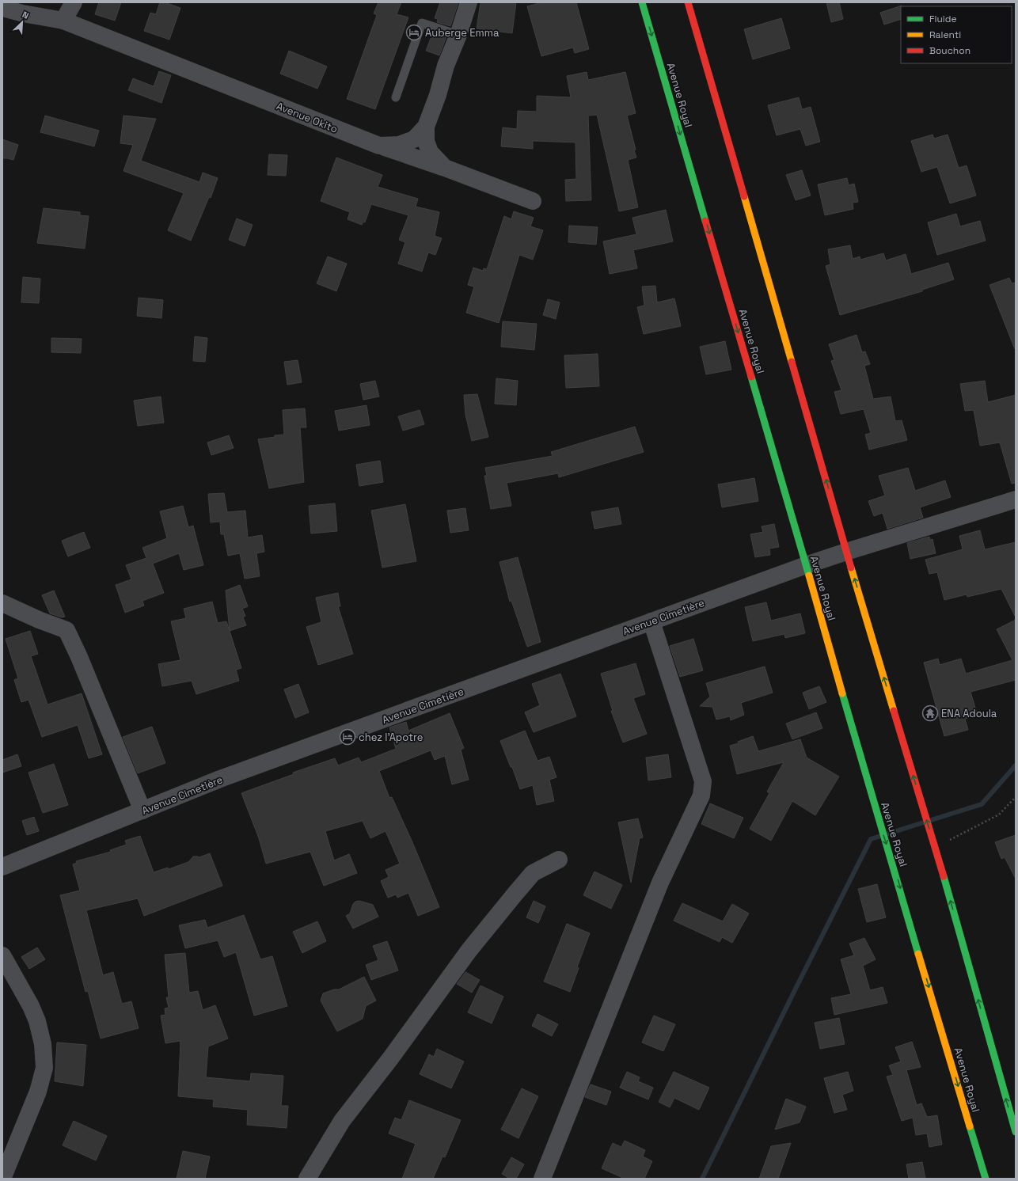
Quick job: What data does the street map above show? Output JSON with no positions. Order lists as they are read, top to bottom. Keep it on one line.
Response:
{"streets":{"street":["Avenue Royal","Avenue Okito","Avenue Cimetière"]},"crossings":[["Avenue Royal","Avenue Cimetière"]],"places":{"hotel":["Auberge Emma","chez l’Apotre"],"temple":["ENA Adoula"]},"legend":["Fluide","Ralenti","Bouchon"],"north":"top right"}
